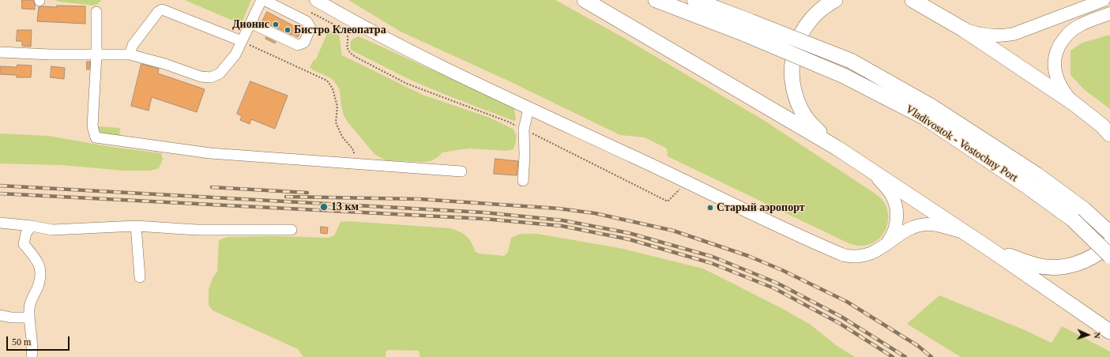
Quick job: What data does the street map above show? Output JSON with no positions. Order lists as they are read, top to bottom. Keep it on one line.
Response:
{"streets":{"highway":["Vladivostok - Vostochny Port"]},"places":["Дионис","Бистро Клеопатра","13 км","Старый аэропорт"],"scale_bar":"50 m","north":"right"}
